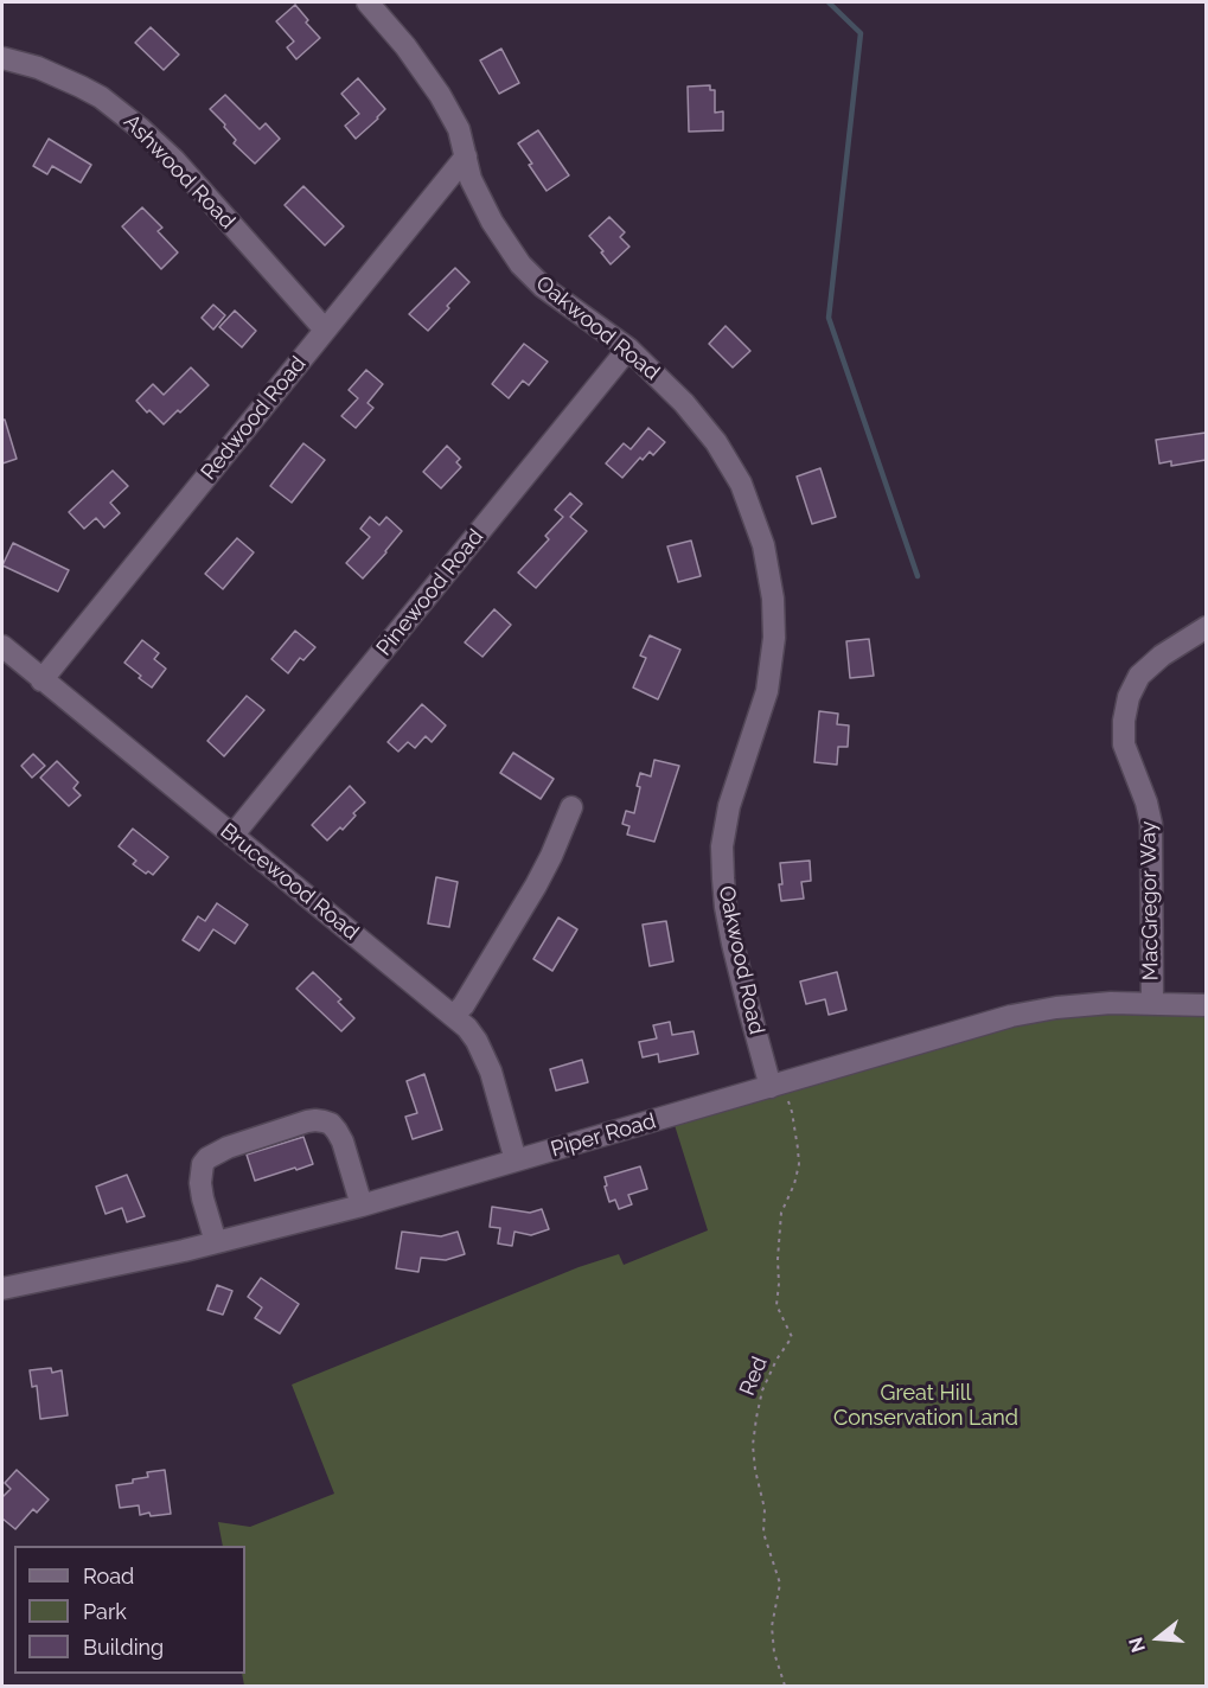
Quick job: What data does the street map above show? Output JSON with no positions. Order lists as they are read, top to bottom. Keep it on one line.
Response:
{"streets":{"street":["Ashwood Road","Oakwood Road","Redwood Road","Pinewood Road","Brucewood Road","MacGregor Way","Piper Road"],"path":["Red"]},"crossings":[["Ashwood Road","Redwood Road"],["Oakwood Road","Redwood Road"],["Oakwood Road","Pinewood Road"],["Oakwood Road","Piper Road"],["Oakwood Road","Red"],["Redwood Road","Brucewood Road"],["Pinewood Road","Brucewood Road"],["Brucewood Road","Piper Road"],["MacGregor Way","Piper Road"],["Piper Road","Red"]],"parks":["Great Hill Conservation Land"],"legend":["Road","Park","Building"],"north":"left"}
